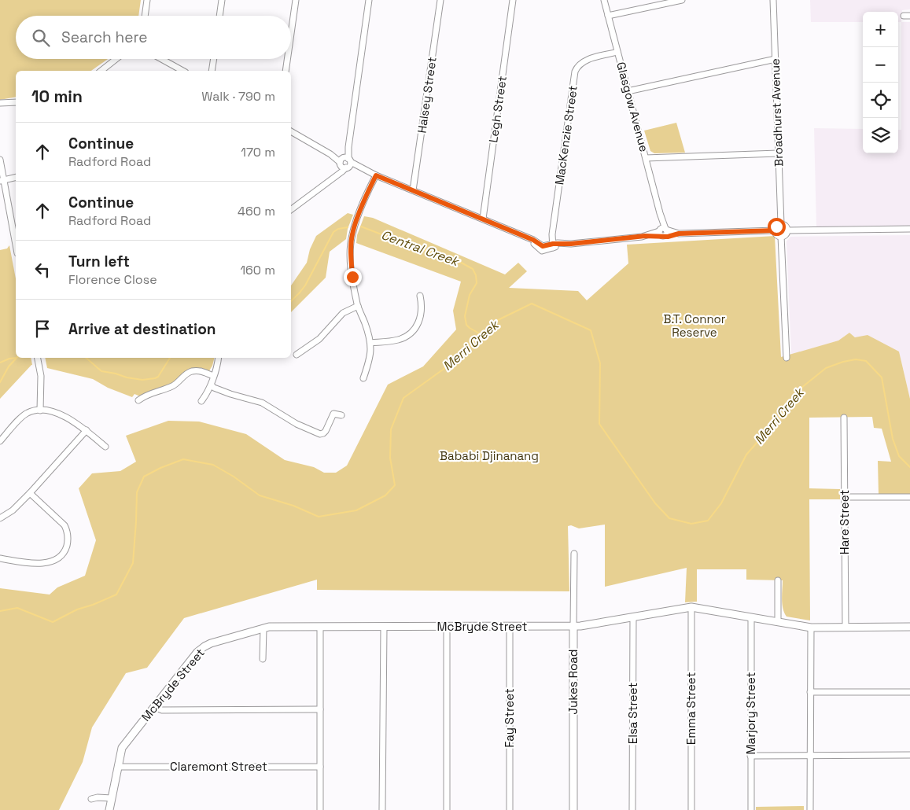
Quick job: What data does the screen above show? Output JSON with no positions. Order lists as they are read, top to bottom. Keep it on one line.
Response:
{"streets":{"street":["Halsey Street","Glasgow Avenue","Legh Street","Broadhurst Avenue","MacKenzie Street","Hare Street","McBryde Street","Jukes Road","Emma Street","Elsa Street","Marjory Street","Fay Street","Claremont Street"]},"crossings":[["Glasgow Avenue","MacKenzie Street"],["Hare Street","McBryde Street"],["McBryde Street","Jukes Road"],["McBryde Street","Emma Street"],["McBryde Street","Elsa Street"],["McBryde Street","Marjory Street"],["McBryde Street","Fay Street"],["McBryde Street","Claremont Street"]],"water":["Central Creek","Merri Creek"],"parks":["B.T. Connor Reserve","Bababi Djinanang"],"page":{"map_buttons":["+","−"],"search":"Search here","heading":["10 min","Walk · 790 m"],"list":[["Continue","Radford Road","170 m"],["Continue","Radford Road","460 m"],["Turn left","Florence Close","160 m"],"Arrive at destination"]}}
